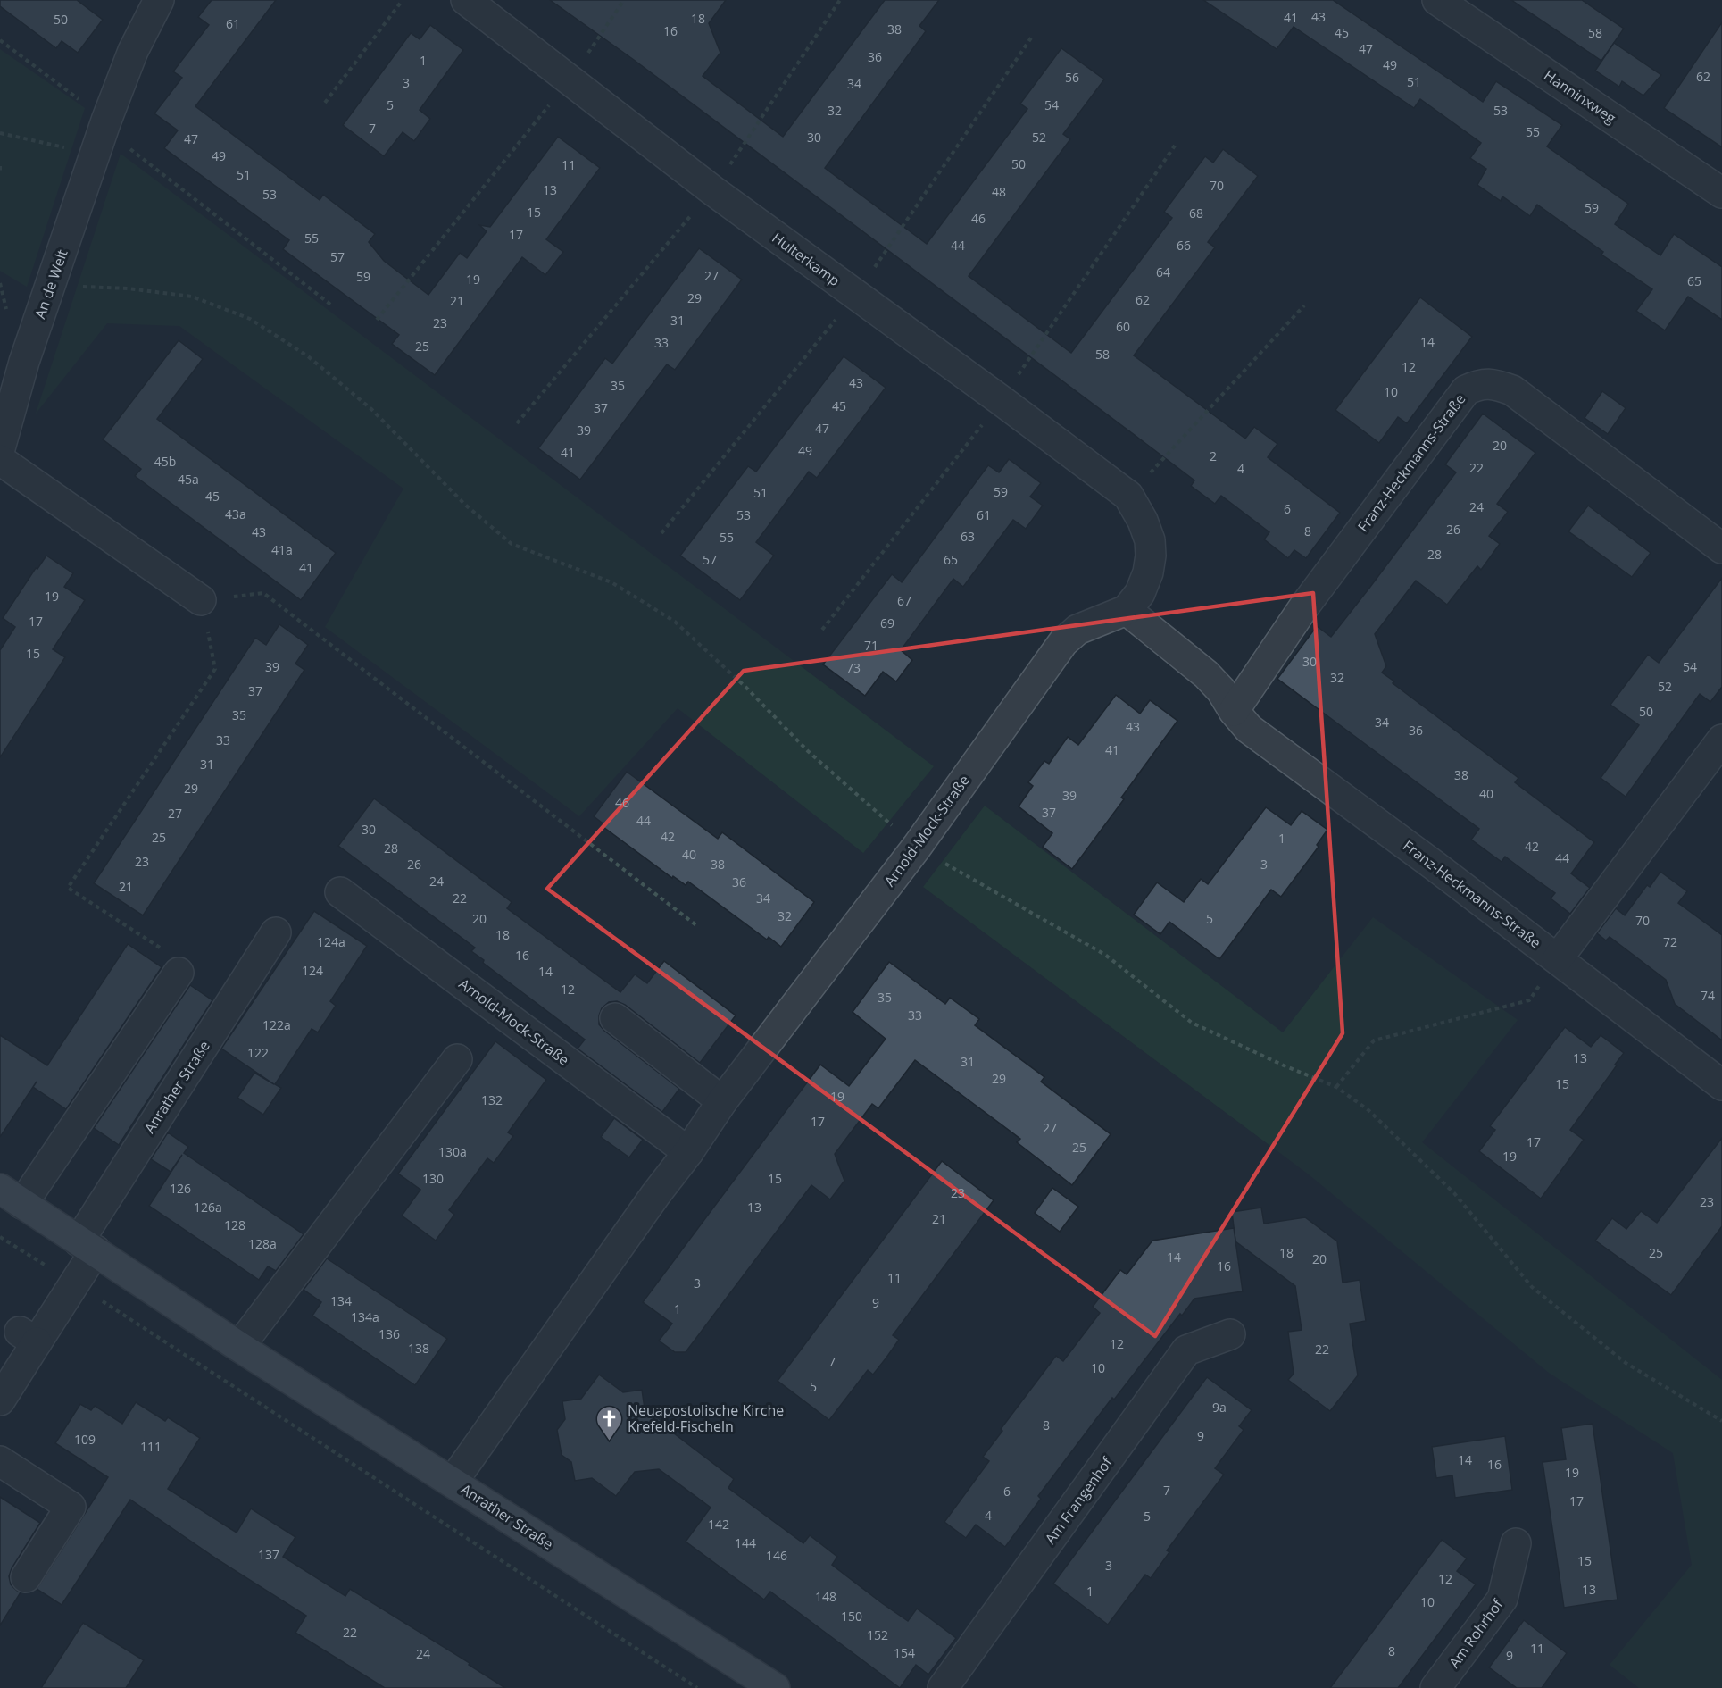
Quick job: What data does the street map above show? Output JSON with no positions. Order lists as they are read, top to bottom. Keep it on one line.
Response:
{"streets":{"main road":["Anrather Straße"],"street":["Hanninxweg","Hulterkamp","An de Welt","Franz-Heckmanns-Straße","Arnold-Mock-Straße","Am Frangenhof","Am Rohrhof"]},"crossings":[["Franz-Heckmanns-Straße","Arnold-Mock-Straße"],["Arnold-Mock-Straße","Anrather Straße"]],"places":{"church":["Neuapostolische Kirche Krefeld-Fischeln"]},"house_numbers":["43","41","18","50","61","38","16","45","58","47","36","1","49","62","56","51","3","34","5","54","32","53","7","55","30","52","47","49","50","11","51","70","13","48","53","59","15","68","46","17","55","44","66","57","64","27","59","19","65","29","62","21","31","23","60","14","33","25","58","12","43","35","10","45","37","47","39","20","49","41","2","45b","22","4","45a","59","51","45","24","6","43a","53","61","26","8","43","63","55","41a","28","57","65","41","19","67","17","69","71","15","30","39","54","73","32","52","37","50","35","34","43","36","33","41","31","38","29","40","39","46","37","27","44","30","42","25","1","42","28","40","44","23","26","38","3","24","36","21","22","34","32","20","5","70","18","124a","72","16","124","14","12","74","35","33","122a","122","13","31","29","15","19","132","17","27","17","25","130a","19","130","15","126","23","23","126a","13","21","128","128a","18","25","14","20","16","11","3","134","9","1","134a","136","12","138","22","7","10","5","9a","8","9","109","111","14","16","19","7","6","17","4","5","142","144","137","146","15","3","12","13","1","148","10","150","22","152","11","8","154","24","9"]}
